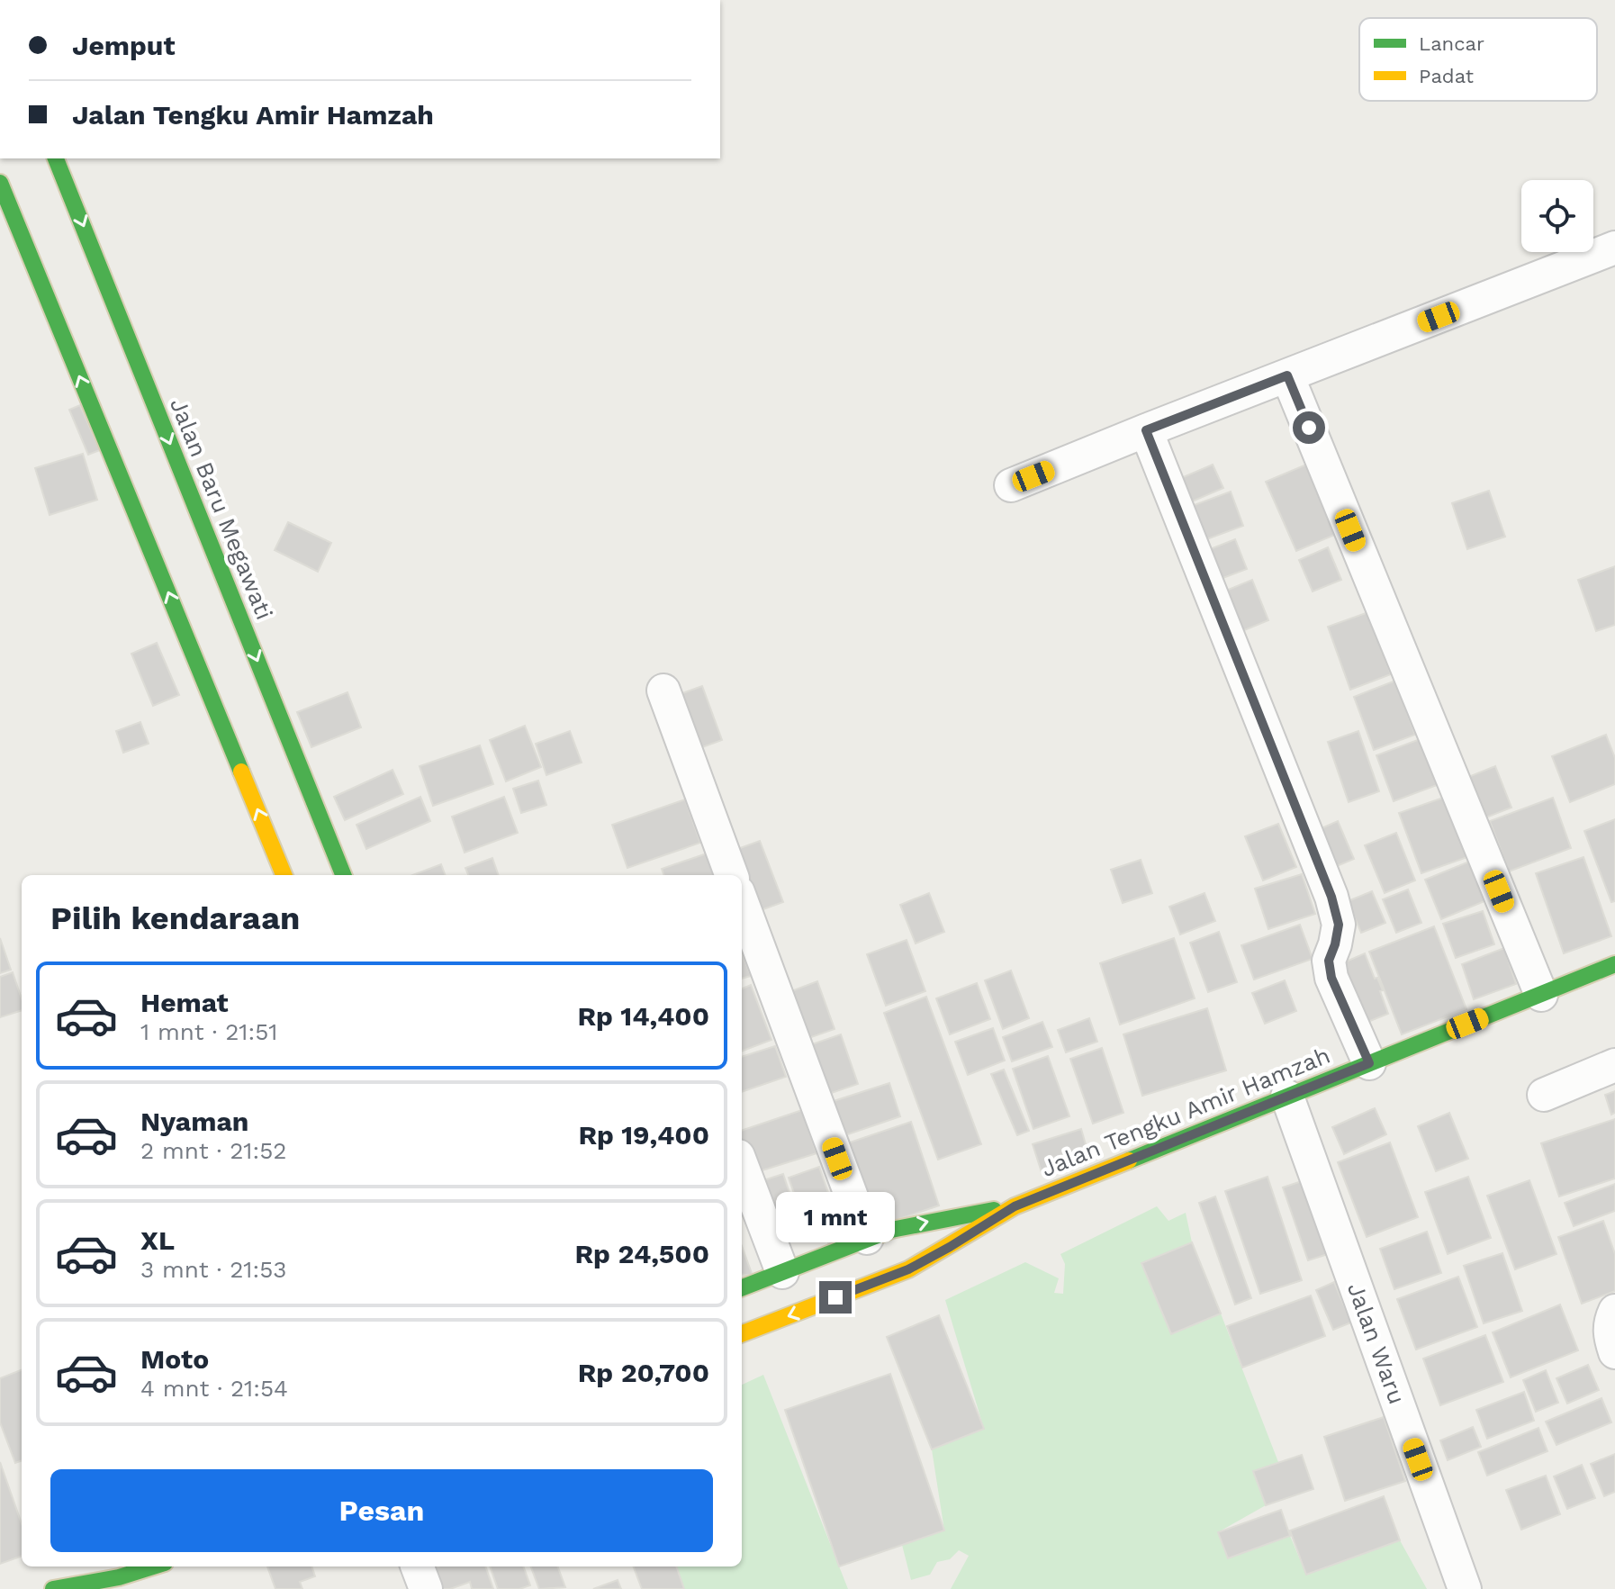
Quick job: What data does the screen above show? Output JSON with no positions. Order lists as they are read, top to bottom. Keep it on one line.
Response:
{"streets":{"main road":["Jalan Baru Megawati","Jalan Tengku Amir Hamzah"],"street":["Jalan Waru"]},"crossings":[["Jalan Tengku Amir Hamzah","Jalan Waru"]],"legend":["Lancar","Padat"],"page":{"banner":["Jemput","Jalan Tengku Amir Hamzah"],"heading":"Pilih kendaraan","list":[{"name":"Hemat","note":"1 mnt · 21:51","value":"Rp 14,400"},{"name":"Nyaman","note":"2 mnt · 21:52","value":"Rp 19,400"},{"name":"XL","note":"3 mnt · 21:53","value":"Rp 24,500"},{"name":"Moto","note":"4 mnt · 21:54","value":"Rp 20,700"}],"bubble":"1 mnt","buttons":"Pesan"}}
